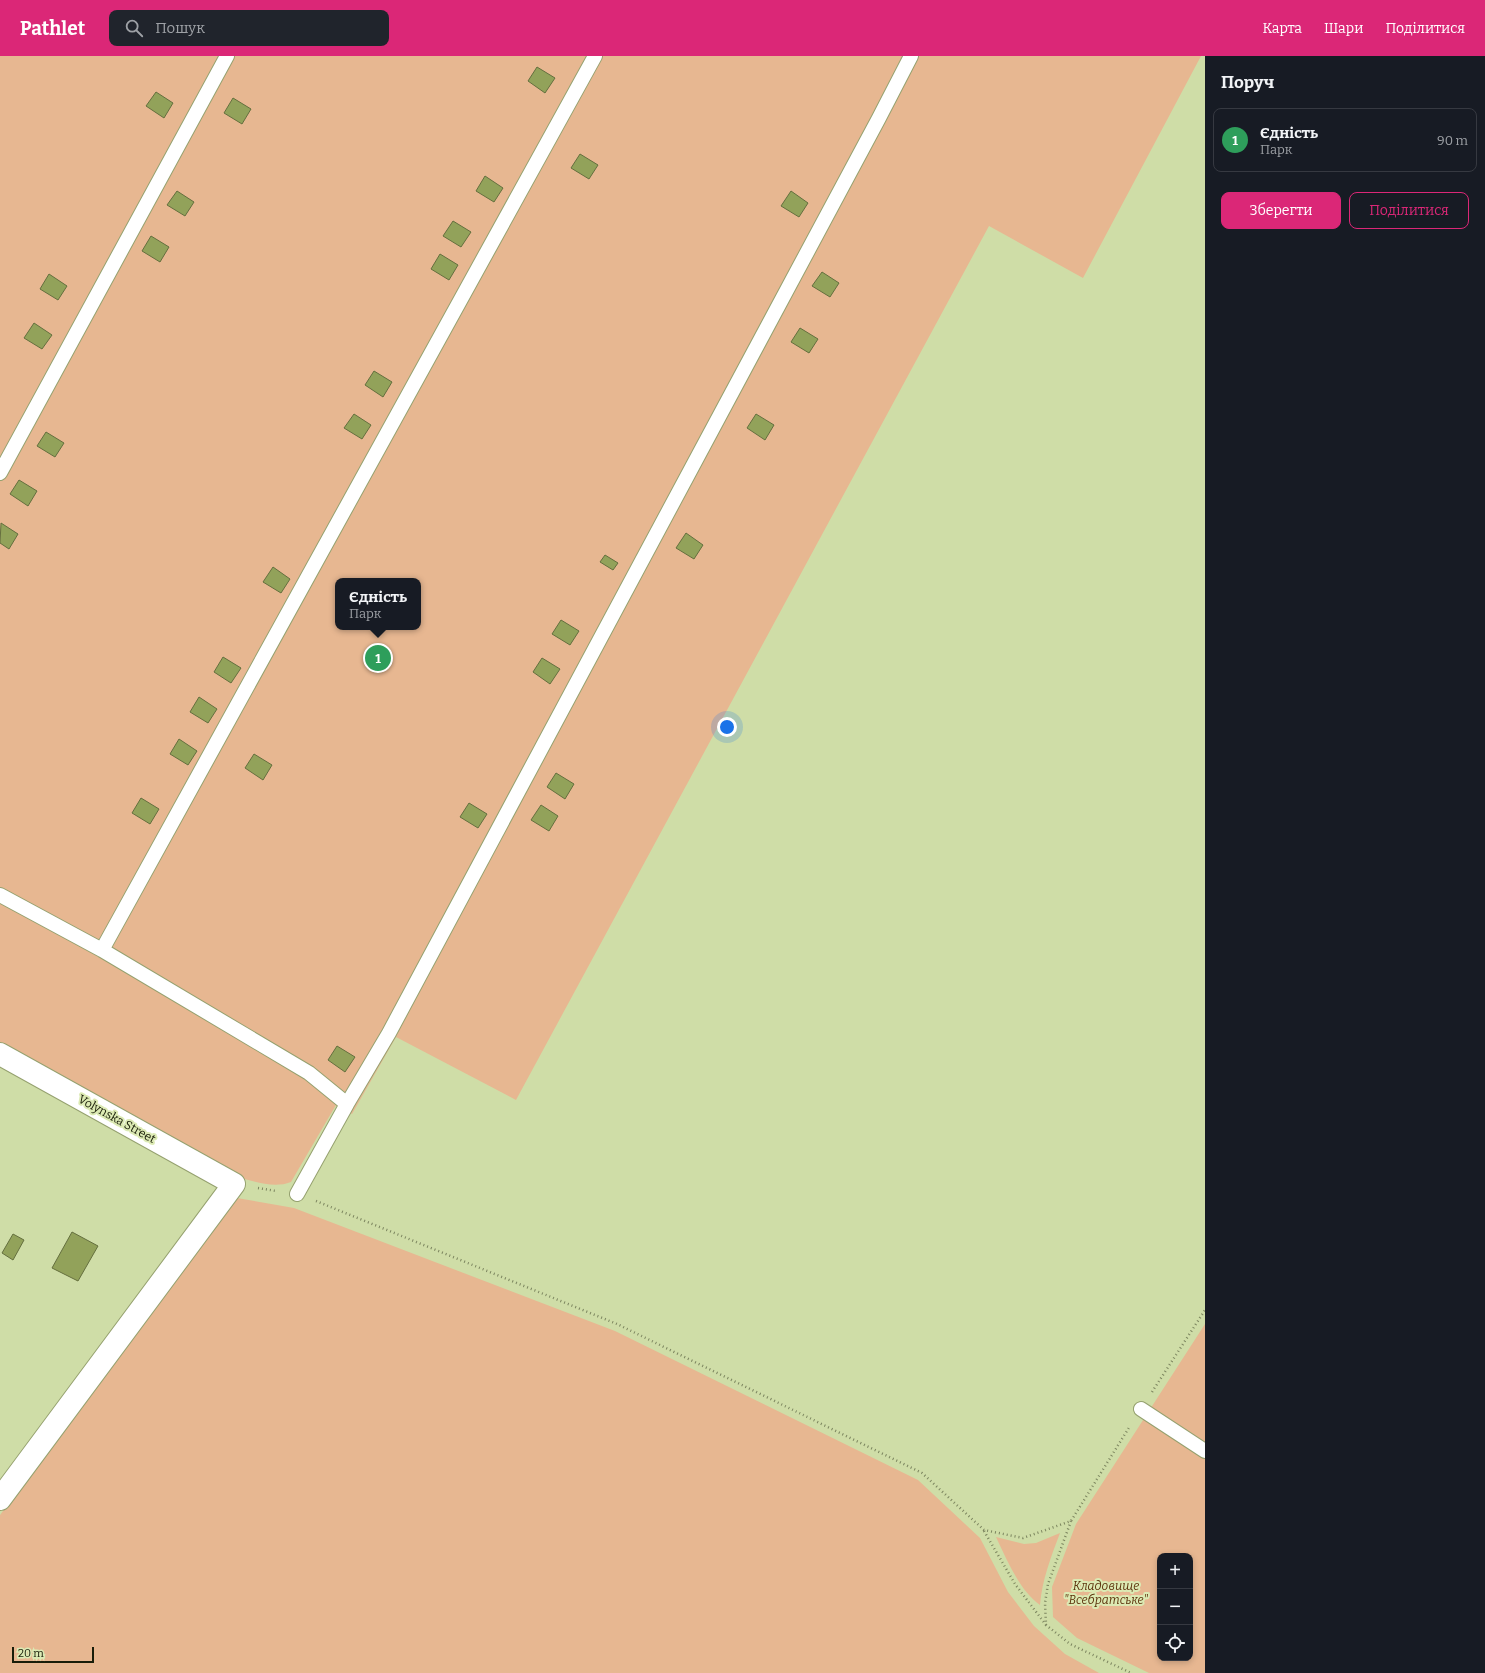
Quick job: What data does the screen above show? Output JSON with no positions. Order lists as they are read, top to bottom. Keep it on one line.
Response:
{"streets":{"street":["Volynska Street"]},"parks":["Кладовище \"Всебратське\""],"scale_bar":"20 m","page":{"header":"Pathlet","search":"Пошук","nav":["Карта","Шари","Поділитися"],"heading":"Поруч","list":[{"mark":"1","name":"Єдність","note":"Парк","value":"90 m"}],"buttons":["Зберегти","Поділитися"],"popup":["Єдність","Парк"],"pins":"1","map_buttons":["+","−"],"scale":"20 m"}}
